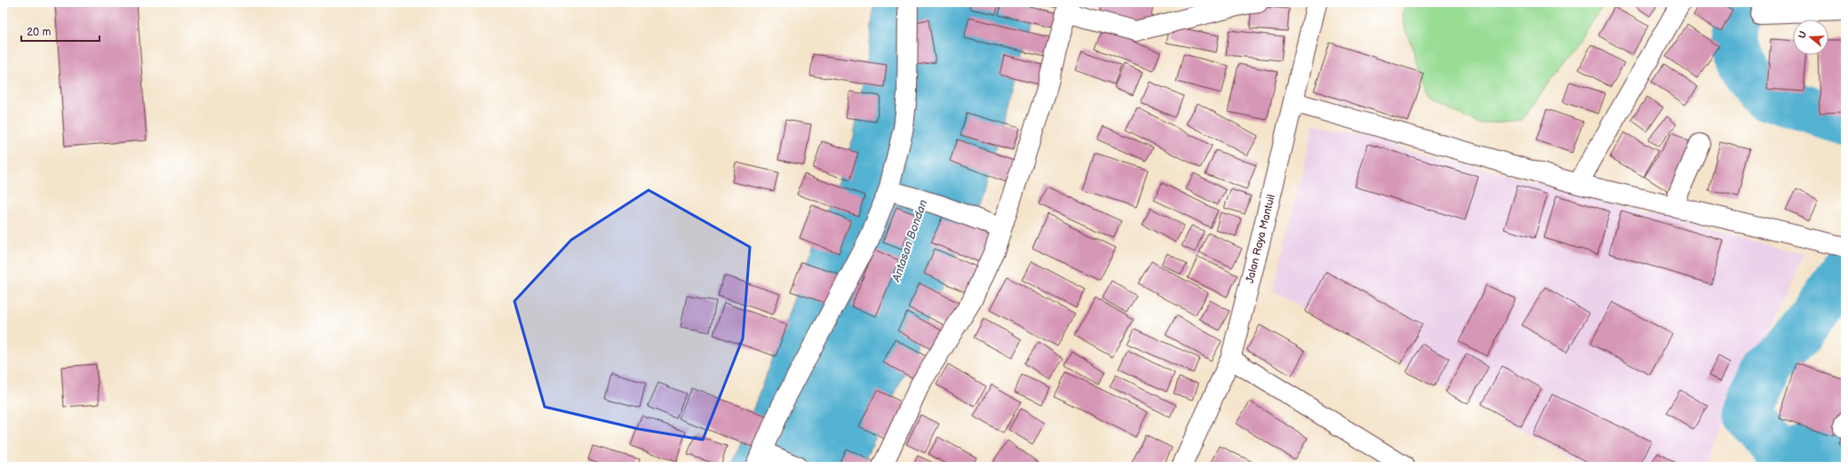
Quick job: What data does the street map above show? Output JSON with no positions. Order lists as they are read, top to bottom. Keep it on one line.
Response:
{"streets":{"street":["Jalan Raya Mantuil"]},"water":["Antasan Bondan"],"scale_bar":"20 m","north":"left"}
